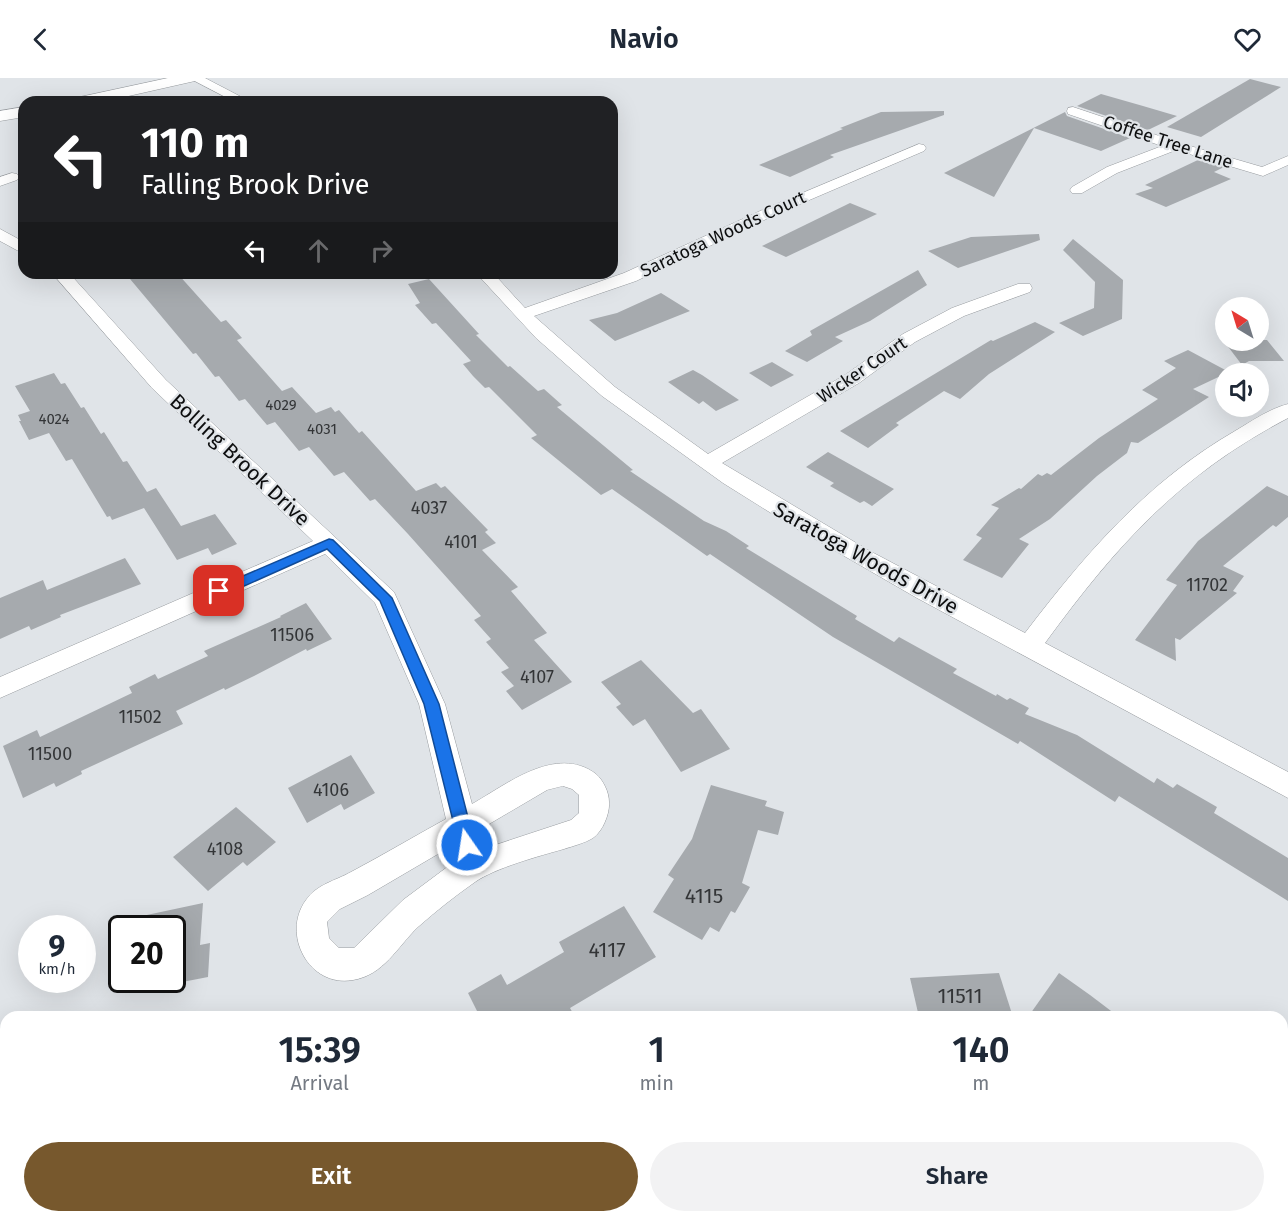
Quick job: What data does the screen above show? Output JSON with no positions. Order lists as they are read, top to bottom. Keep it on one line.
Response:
{"streets":{"street":["Coffee Tree Lane","Saratoga Woods Court","Wicker Court","Bolling Brook Drive","Saratoga Woods Drive"]},"crossings":[["Saratoga Woods Court","Saratoga Woods Drive"],["Wicker Court","Saratoga Woods Drive"]],"house_numbers":["4029","4024","4031","4037","4101","11702","11506","4107","11502","11500","4106","4108","4115","4117","11511"],"north":"top left","page":{"header":"Navio","turn":["110 m","Falling Brook Drive"],"speed":"9 km/h","limit":"20","eta":["15:39","Arrival","1","min","140","m"],"buttons":["Exit","Share"]}}
